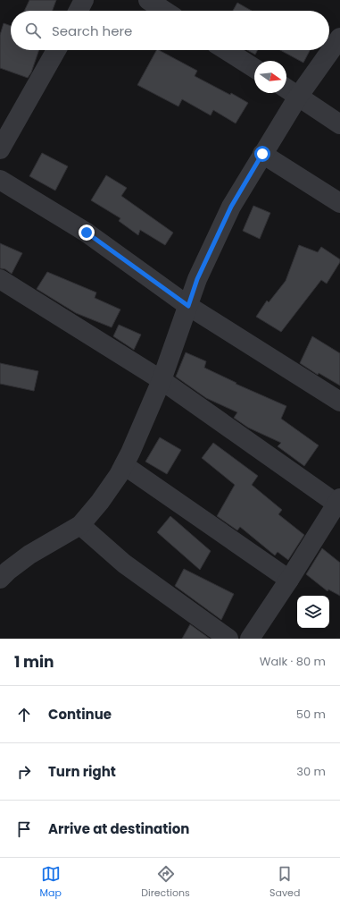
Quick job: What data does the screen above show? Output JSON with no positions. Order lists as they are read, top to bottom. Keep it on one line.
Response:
{"north":"right","page":{"search":"Search here","heading":["1 min","Walk · 80 m"],"list":[["Continue","50 m"],["Turn right","30 m"],"Arrive at destination"],"nav":["Map","Directions","Saved"]}}
